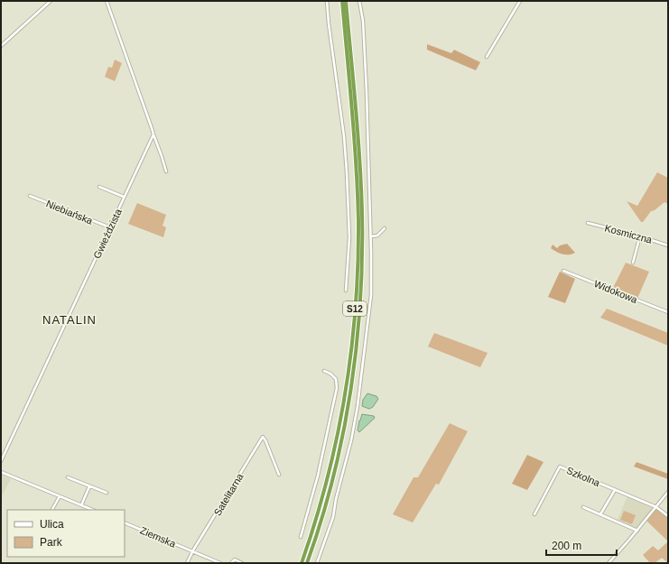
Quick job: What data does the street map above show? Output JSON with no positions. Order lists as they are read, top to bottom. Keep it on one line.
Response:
{"streets":{"highway":["S12"],"street":["Niebiańska","Gwieździsta","Kosmiczna","Widokowa","Szkolna","Satelitarna","Ziemska"]},"crossings":[["Niebiańska","Gwieździsta"],["Satelitarna","Ziemska"]],"districts":["NATALIN"],"legend":["Ulica","Park"],"scale_bar":"200 m"}
